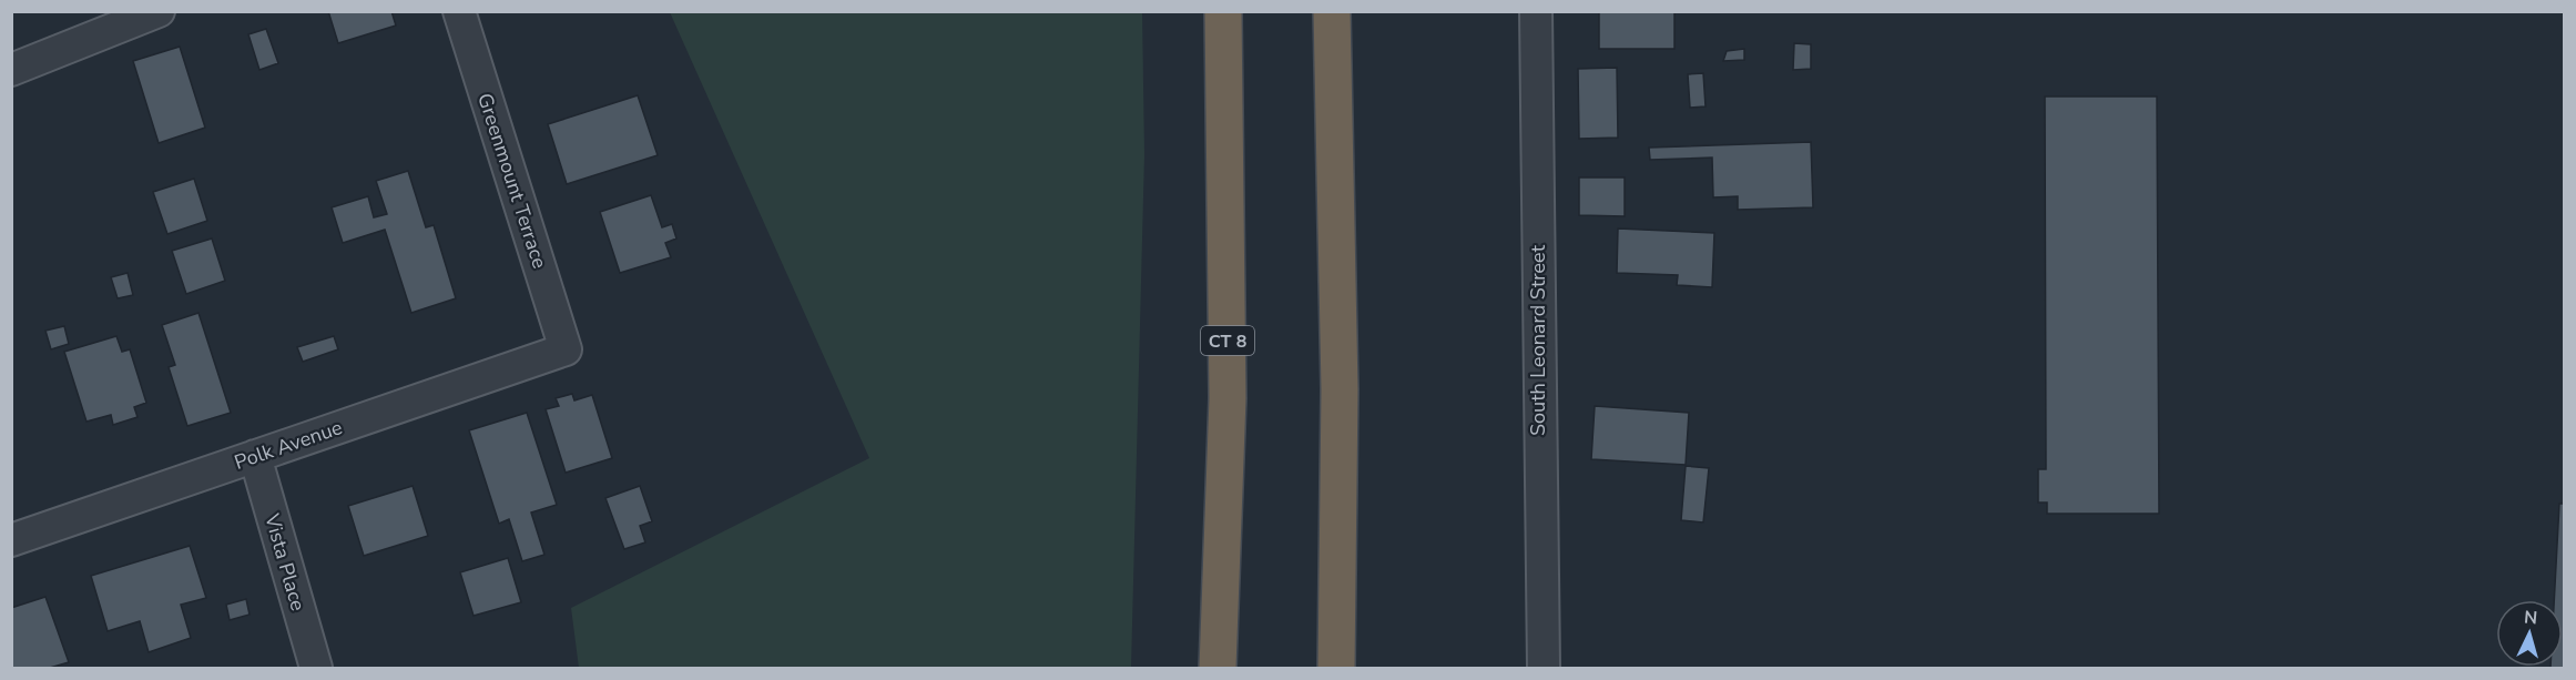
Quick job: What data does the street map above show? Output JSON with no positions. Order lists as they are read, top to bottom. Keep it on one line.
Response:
{"streets":{"highway":["CT 8"],"street":["Greenmount Terrace","South Leonard Street","Polk Avenue","Vista Place"]},"crossings":[["Greenmount Terrace","Polk Avenue"],["Polk Avenue","Vista Place"]],"north":"top"}
